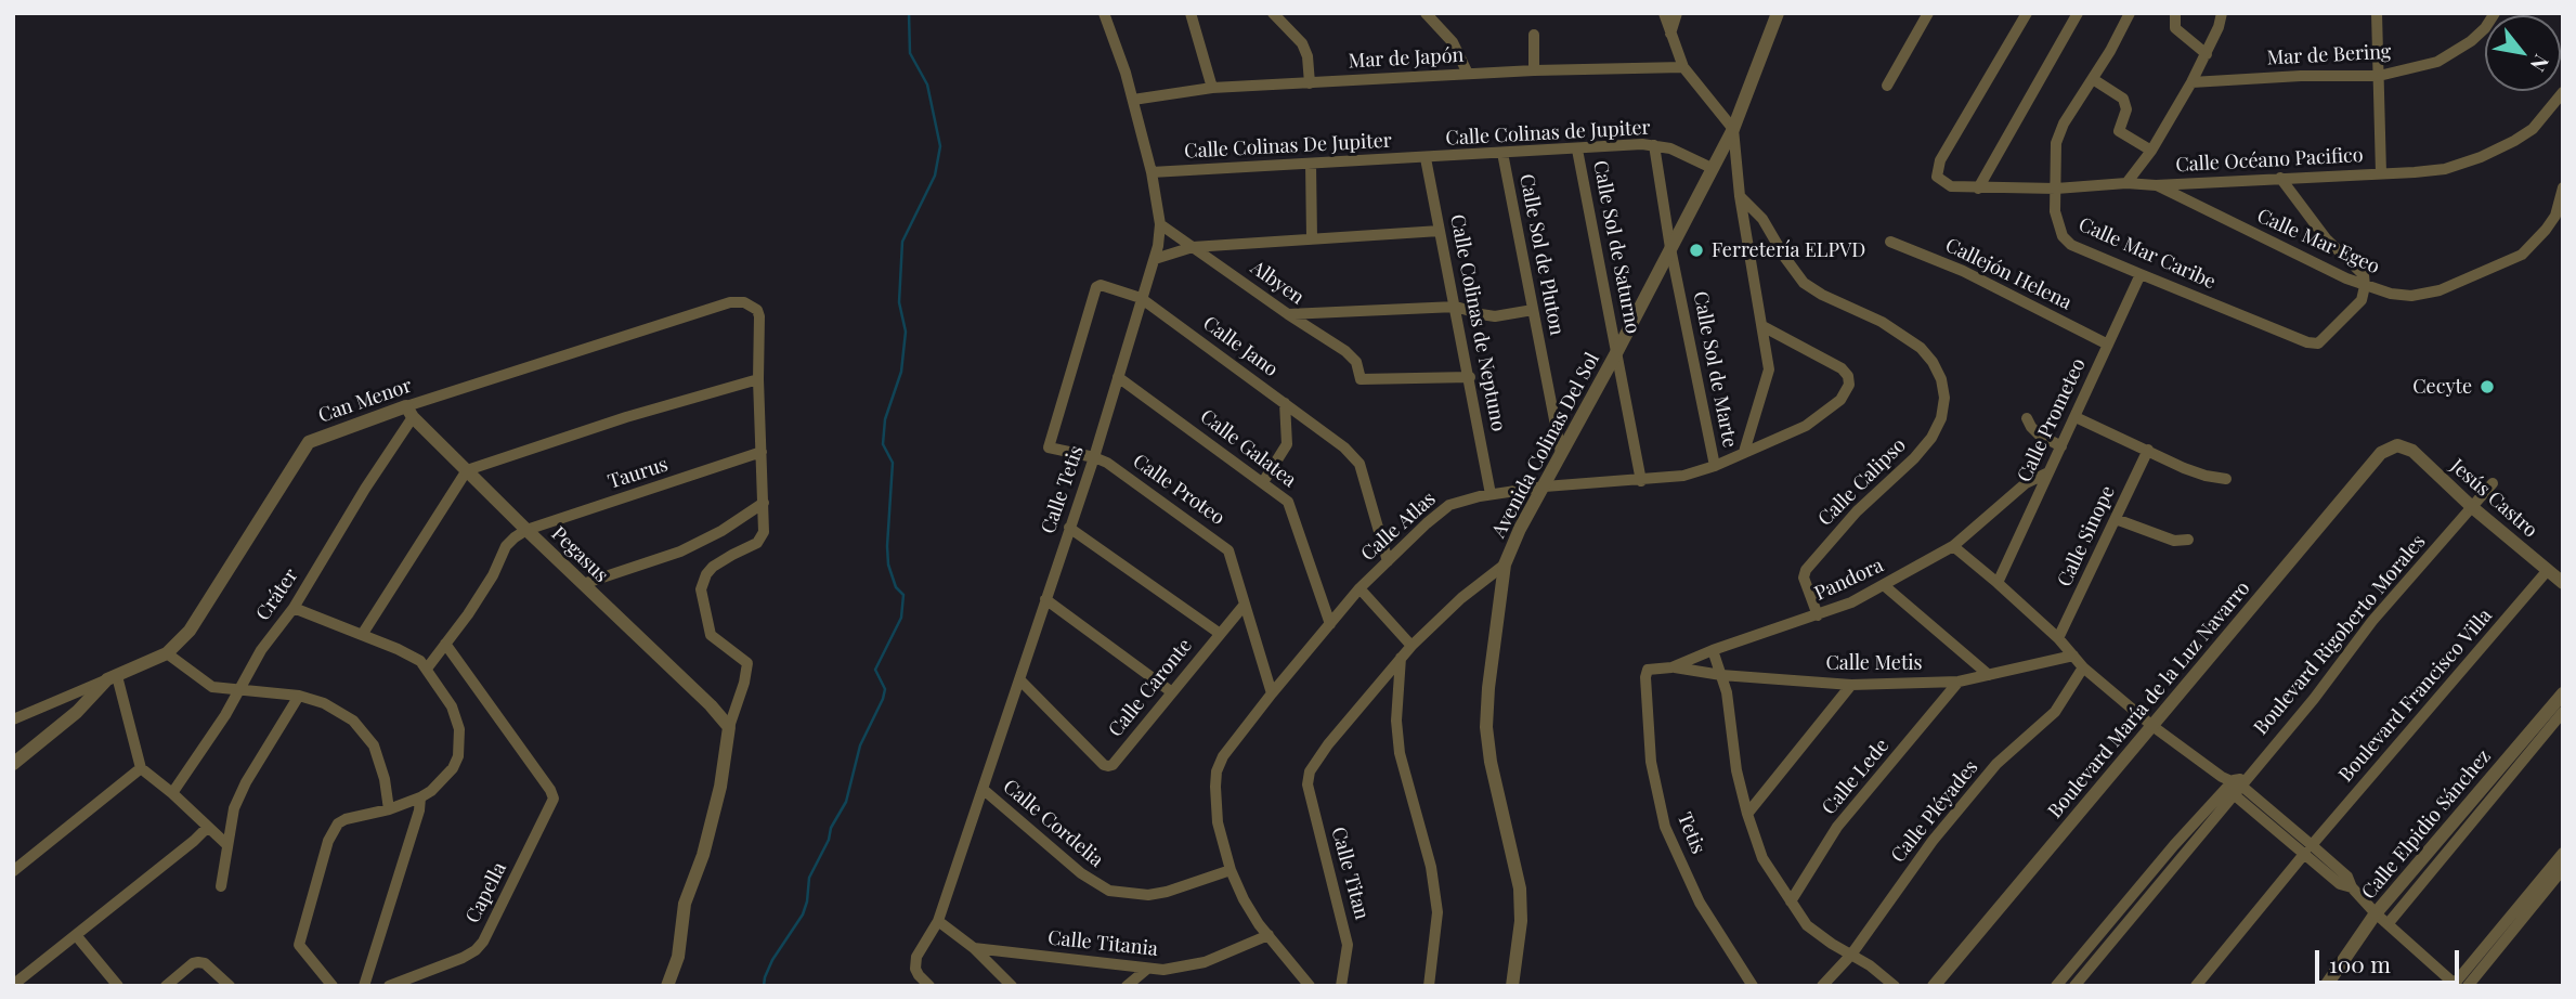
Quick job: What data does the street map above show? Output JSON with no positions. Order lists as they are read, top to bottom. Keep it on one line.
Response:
{"streets":{"street":["Mar de Bering","Mar de Japón","Calle Colinas de Jupiter","Calle Colinas De Jupiter","Calle Océano Pacifico","Calle Mar Egeo","Calle Sol de Saturno","Calle Mar Caribe","Calle Sol de Pluton","Callejón Helena","Albyen","Calle Colinas de Neptuno","Calle Jano","Calle Sol de Marte","Can Menor","Calle Prometeo","Avenida Colinas Del Sol","Calle Galatea","Taurus","Calle Calipso","Calle Tetis","Calle Proteo","Jesús Castro","Calle Atlas","Calle Sinope","Pegasus","Pandora","Cráter","Boulevard Rigoberto Morales","Calle Metis","Calle Caronte","Boulevard Francisco Villa","Boulevard María de la Luz Navarro","Calle Lede","Calle Pléyades","Calle Cordelia","Calle Elpidio Sánchez","Tetis","Calle Titan","Capella","Calle Titania"]},"crossings":[["Mar de Japón","Calle Tetis"],["Calle Colinas de Jupiter","Calle Colinas De Jupiter"],["Calle Colinas de Jupiter","Calle Sol de Saturno"],["Calle Colinas de Jupiter","Calle Sol de Pluton"],["Calle Colinas de Jupiter","Calle Colinas de Neptuno"],["Calle Colinas de Jupiter","Calle Sol de Marte"],["Calle Colinas de Jupiter","Avenida Colinas Del Sol"],["Calle Colinas De Jupiter","Calle Colinas de Neptuno"],["Calle Colinas De Jupiter","Calle Tetis"],["Calle Océano Pacifico","Calle Mar Egeo"],["Calle Océano Pacifico","Calle Mar Caribe"],["Calle Mar Egeo","Calle Mar Caribe"],["Calle Sol de Saturno","Avenida Colinas Del Sol"],["Calle Sol de Saturno","Calle Atlas"],["Calle Mar Caribe","Calle Prometeo"],["Calle Sol de Pluton","Avenida Colinas Del Sol"],["Callejón Helena","Calle Prometeo"],["Albyen","Calle Colinas de Neptuno"],["Albyen","Calle Tetis"],["Calle Colinas de Neptuno","Calle Atlas"],["Calle Jano","Calle Tetis"],["Calle Jano","Calle Proteo"],["Calle Jano","Calle Atlas"],["Calle Sol de Marte","Avenida Colinas Del Sol"],["Calle Sol de Marte","Calle Atlas"],["Can Menor","Pegasus"],["Can Menor","Cráter"],["Calle Prometeo","Pandora"],["Avenida Colinas Del Sol","Calle Atlas"],["Calle Galatea","Calle Tetis"],["Calle Galatea","Calle Atlas"],["Taurus","Pegasus"],["Calle Calipso","Pandora"],["Calle Tetis","Calle Proteo"],["Calle Tetis","Calle Caronte"],["Calle Tetis","Calle Cordelia"],["Calle Proteo","Calle Atlas"],["Calle Proteo","Calle Caronte"],["Jesús Castro","Boulevard Rigoberto Morales"],["Jesús Castro","Boulevard Francisco Villa"],["Jesús Castro","Boulevard María de la Luz Navarro"],["Calle Atlas","Calle Cordelia"],["Calle Atlas","Calle Titania"],["Pegasus","Cráter"],["Pandora","Calle Metis"],["Pandora","Tetis"],["Calle Metis","Calle Lede"]],"places":["Ferretería ELPVD","Cecyte"],"scale_bar":"100 m","north":"bottom right"}
